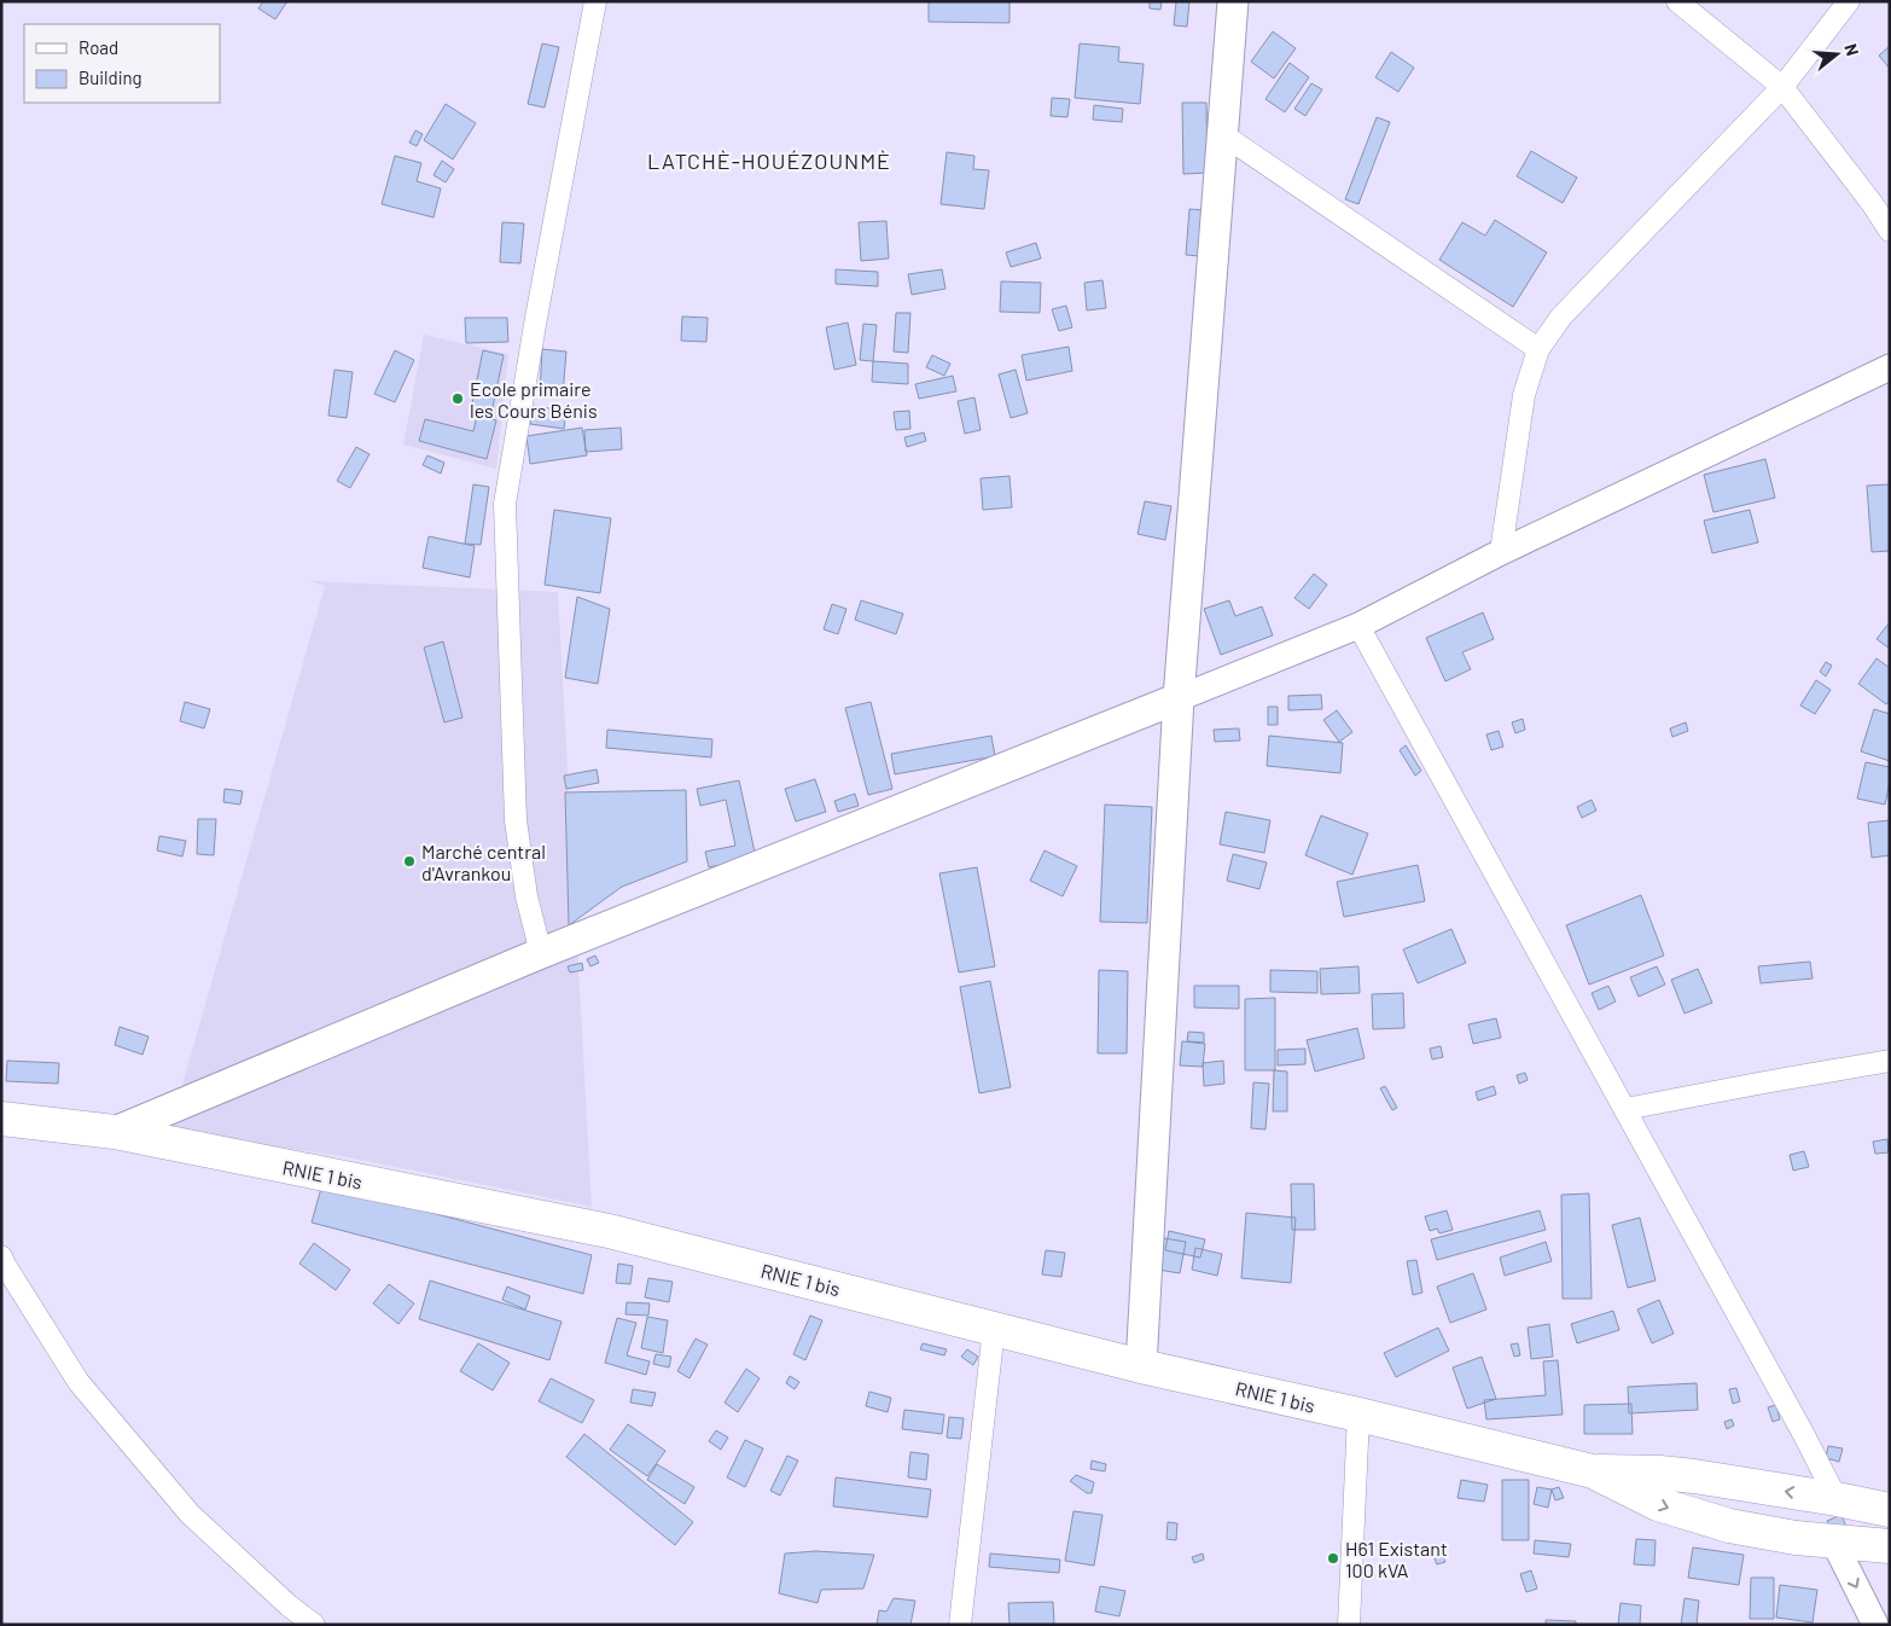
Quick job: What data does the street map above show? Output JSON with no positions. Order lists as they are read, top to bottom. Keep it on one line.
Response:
{"streets":{"main road":["RNIE 1 bis"]},"districts":["LATCHÈ-HOUÉZOUNMÈ"],"places":["Ecole primaire les Cours Bénis","Marché central d'Avrankou","H61 Existant 100 kVA"],"legend":["Road","Building"],"north":"right"}
